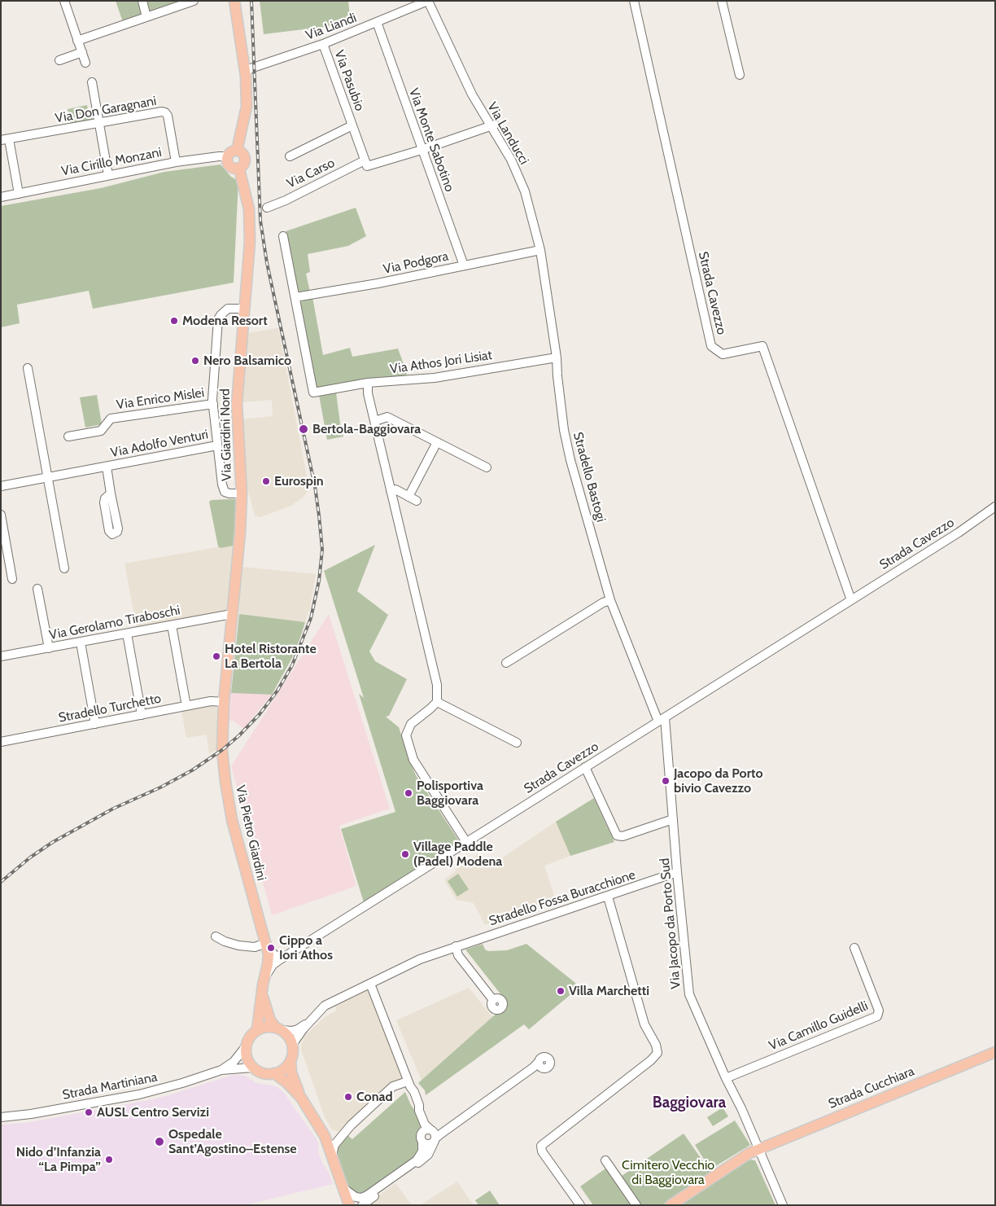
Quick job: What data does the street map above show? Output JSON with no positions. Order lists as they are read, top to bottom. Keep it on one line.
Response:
{"streets":{"main road":["Via Giardini Nord","Via Pietro Giardini","Strada Cucchiara"],"street":["Via Liandi","Via Pasubio","Via Don Garagnani","Via Landucci","Via Monte Sabotino","Via Cirillo Monzani","Via Carso","Via Podgora","Strada Cavezzo","Via Athos Jori Lisiat","Via Enrico Mislei","Via Adolfo Venturi","Stradello Bastogi","Via Gerolamo Tiraboschi","Stradello Turchetto","Stradello Fossa Buracchione","Via Jacopo da Porto Sud","Via Camillo Guidelli","Strada Martiniana"]},"crossings":[["Via Liandi","Via Pasubio"],["Via Liandi","Via Landucci"],["Via Liandi","Via Monte Sabotino"],["Via Pasubio","Via Carso"],["Via Don Garagnani","Via Cirillo Monzani"],["Via Landucci","Via Carso"],["Via Landucci","Via Podgora"],["Via Landucci","Via Athos Jori Lisiat"],["Via Landucci","Stradello Bastogi"],["Via Monte Sabotino","Via Carso"],["Via Monte Sabotino","Via Podgora"],["Via Cirillo Monzani","Via Giardini Nord"],["Via Podgora","Via Athos Jori Lisiat"],["Strada Cavezzo","Stradello Bastogi"],["Strada Cavezzo","Via Pietro Giardini"],["Strada Cavezzo","Via Jacopo da Porto Sud"],["Via Athos Jori Lisiat","Stradello Bastogi"],["Via Giardini Nord","Via Gerolamo Tiraboschi"],["Via Giardini Nord","Stradello Turchetto"],["Via Giardini Nord","Via Pietro Giardini"],["Stradello Bastogi","Via Jacopo da Porto Sud"],["Stradello Turchetto","Via Pietro Giardini"],["Via Pietro Giardini","Strada Martiniana"],["Stradello Fossa Buracchione","Via Jacopo da Porto Sud"],["Via Jacopo da Porto Sud","Via Camillo Guidelli"],["Via Jacopo da Porto Sud","Strada Cucchiara"]],"districts":["Baggiovara"],"parks":["Cimitero Vecchio di Baggiovara"],"places":["Modena Resort","Nero Balsamico","Bertola-Baggiovara","Eurospin","Hotel Ristorante La Bertola","Jacopo da Porto bivio Cavezzo","Polisportiva Baggiovara","Village Paddle (Padel) Modena","Cippo a Iori Athos","Villa Marchetti","Conad","AUSL Centro Servizi","Ospedale Sant’Agostino–Estense","Nido d’Infanzia “La Pimpa”"]}
